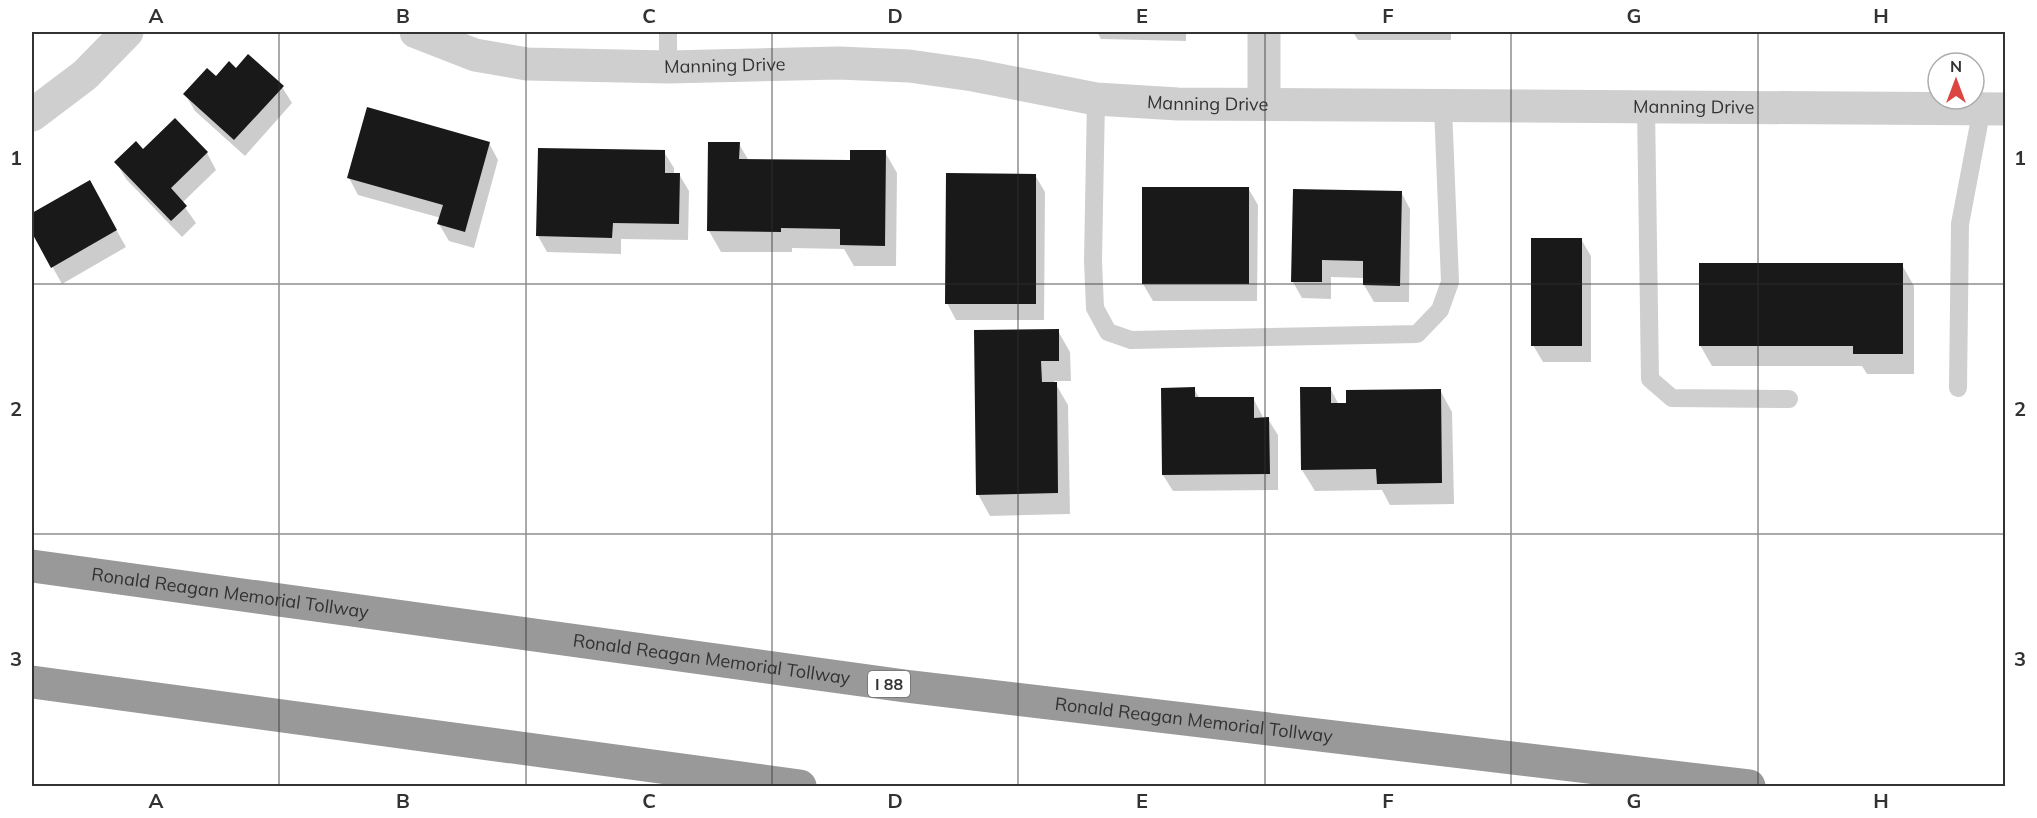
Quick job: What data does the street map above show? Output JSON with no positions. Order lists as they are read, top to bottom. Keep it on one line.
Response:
{"streets":{"highway":["Ronald Reagan Memorial Tollway","I 88"],"street":["Manning Drive"]},"north":"top","grid":{"columns":["A","B","C","D","E","F","G","H"],"rows":["1","2","3"]}}
